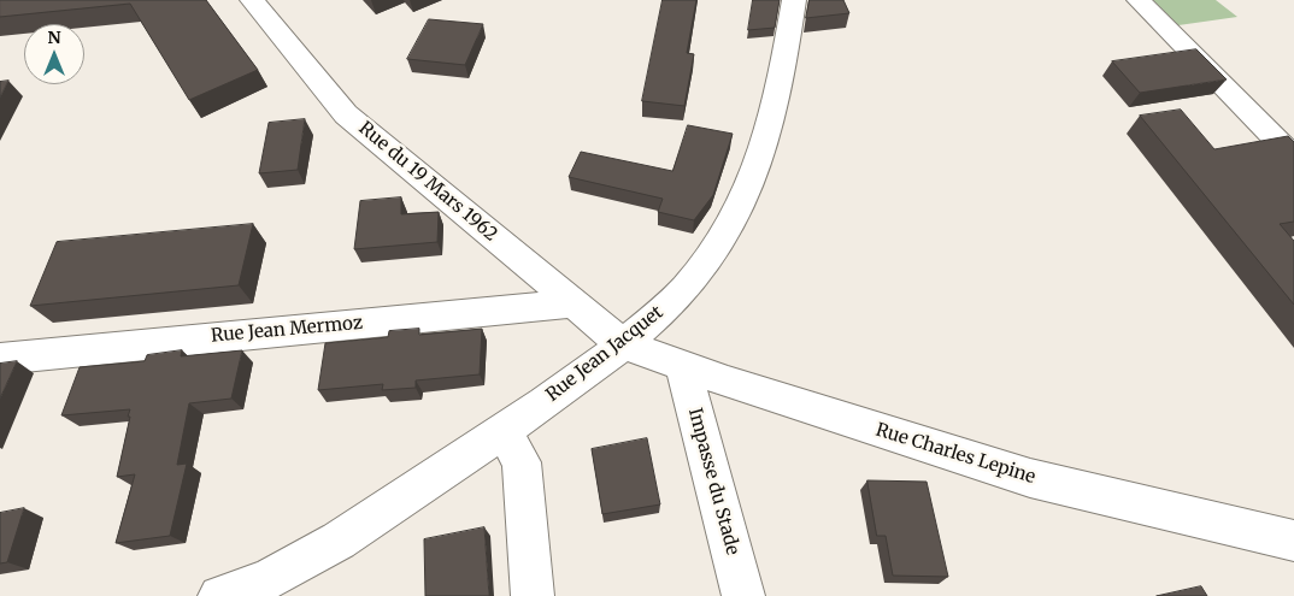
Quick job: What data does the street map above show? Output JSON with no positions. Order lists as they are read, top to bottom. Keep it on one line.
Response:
{"streets":{"street":["Rue du 19 Mars 1962","Rue Jean Mermoz","Rue Jean Jacquet","Rue Charles Lepine","Impasse du Stade"]},"crossings":[["Rue du 19 Mars 1962","Rue Jean Mermoz"],["Rue du 19 Mars 1962","Rue Jean Jacquet"],["Rue du 19 Mars 1962","Rue Charles Lepine"],["Rue Jean Jacquet","Rue Charles Lepine"],["Rue Charles Lepine","Impasse du Stade"]],"north":"top"}
